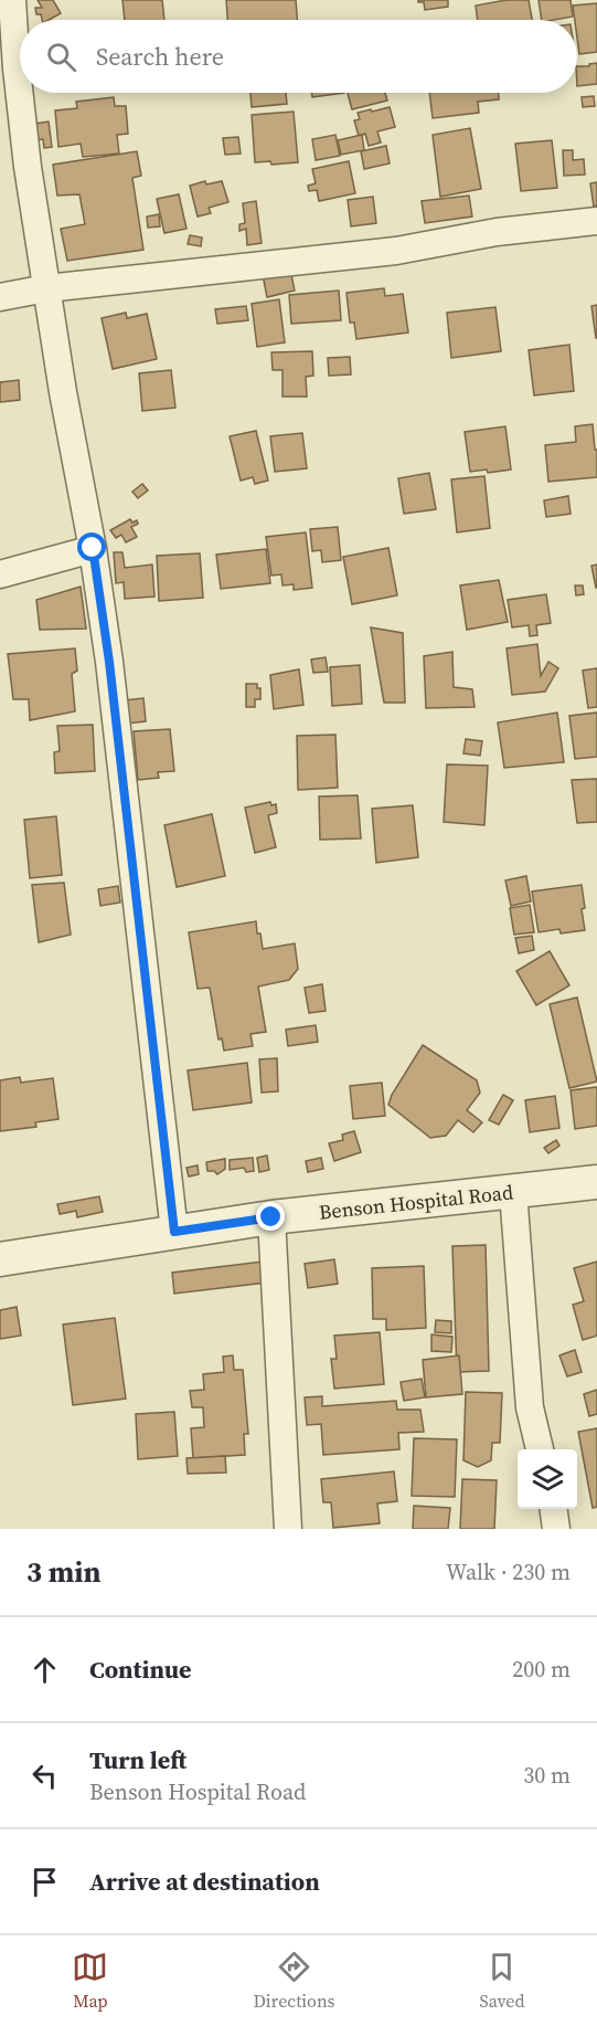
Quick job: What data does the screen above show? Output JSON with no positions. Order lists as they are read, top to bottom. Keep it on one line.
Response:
{"streets":{"street":["Benson Hospital Road"]},"page":{"search":"Search here","heading":["3 min","Walk · 230 m"],"list":[["Continue","200 m"],["Turn left","Benson Hospital Road","30 m"],"Arrive at destination"],"nav":["Map","Directions","Saved"]}}
